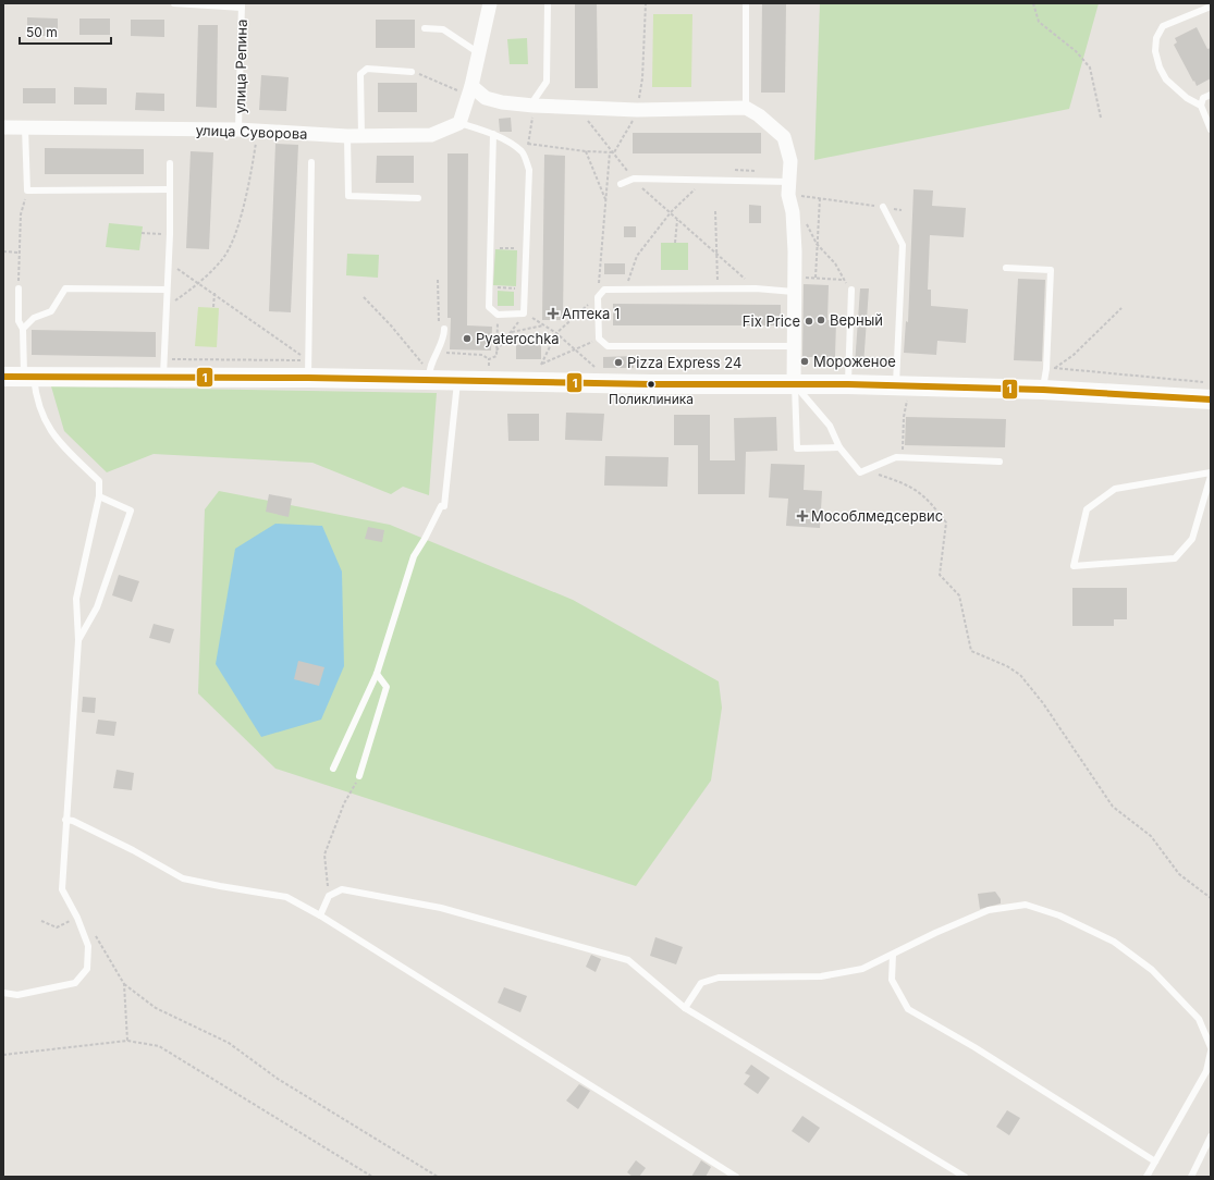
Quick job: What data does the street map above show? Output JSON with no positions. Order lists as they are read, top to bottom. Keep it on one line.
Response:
{"streets":{"street":["улица Суворова"],"lane":["улица Репина"]},"crossings":[["улица Репина","улица Суворова"]],"places":{"health":["Аптека 1","Мособлмедсервис"],"other":["Верный","Fix Price","Pyaterochka","Мороженое","Pizza Express 24","Поликлиника"]},"lines":["transit line 1"],"scale_bar":"50 m"}
